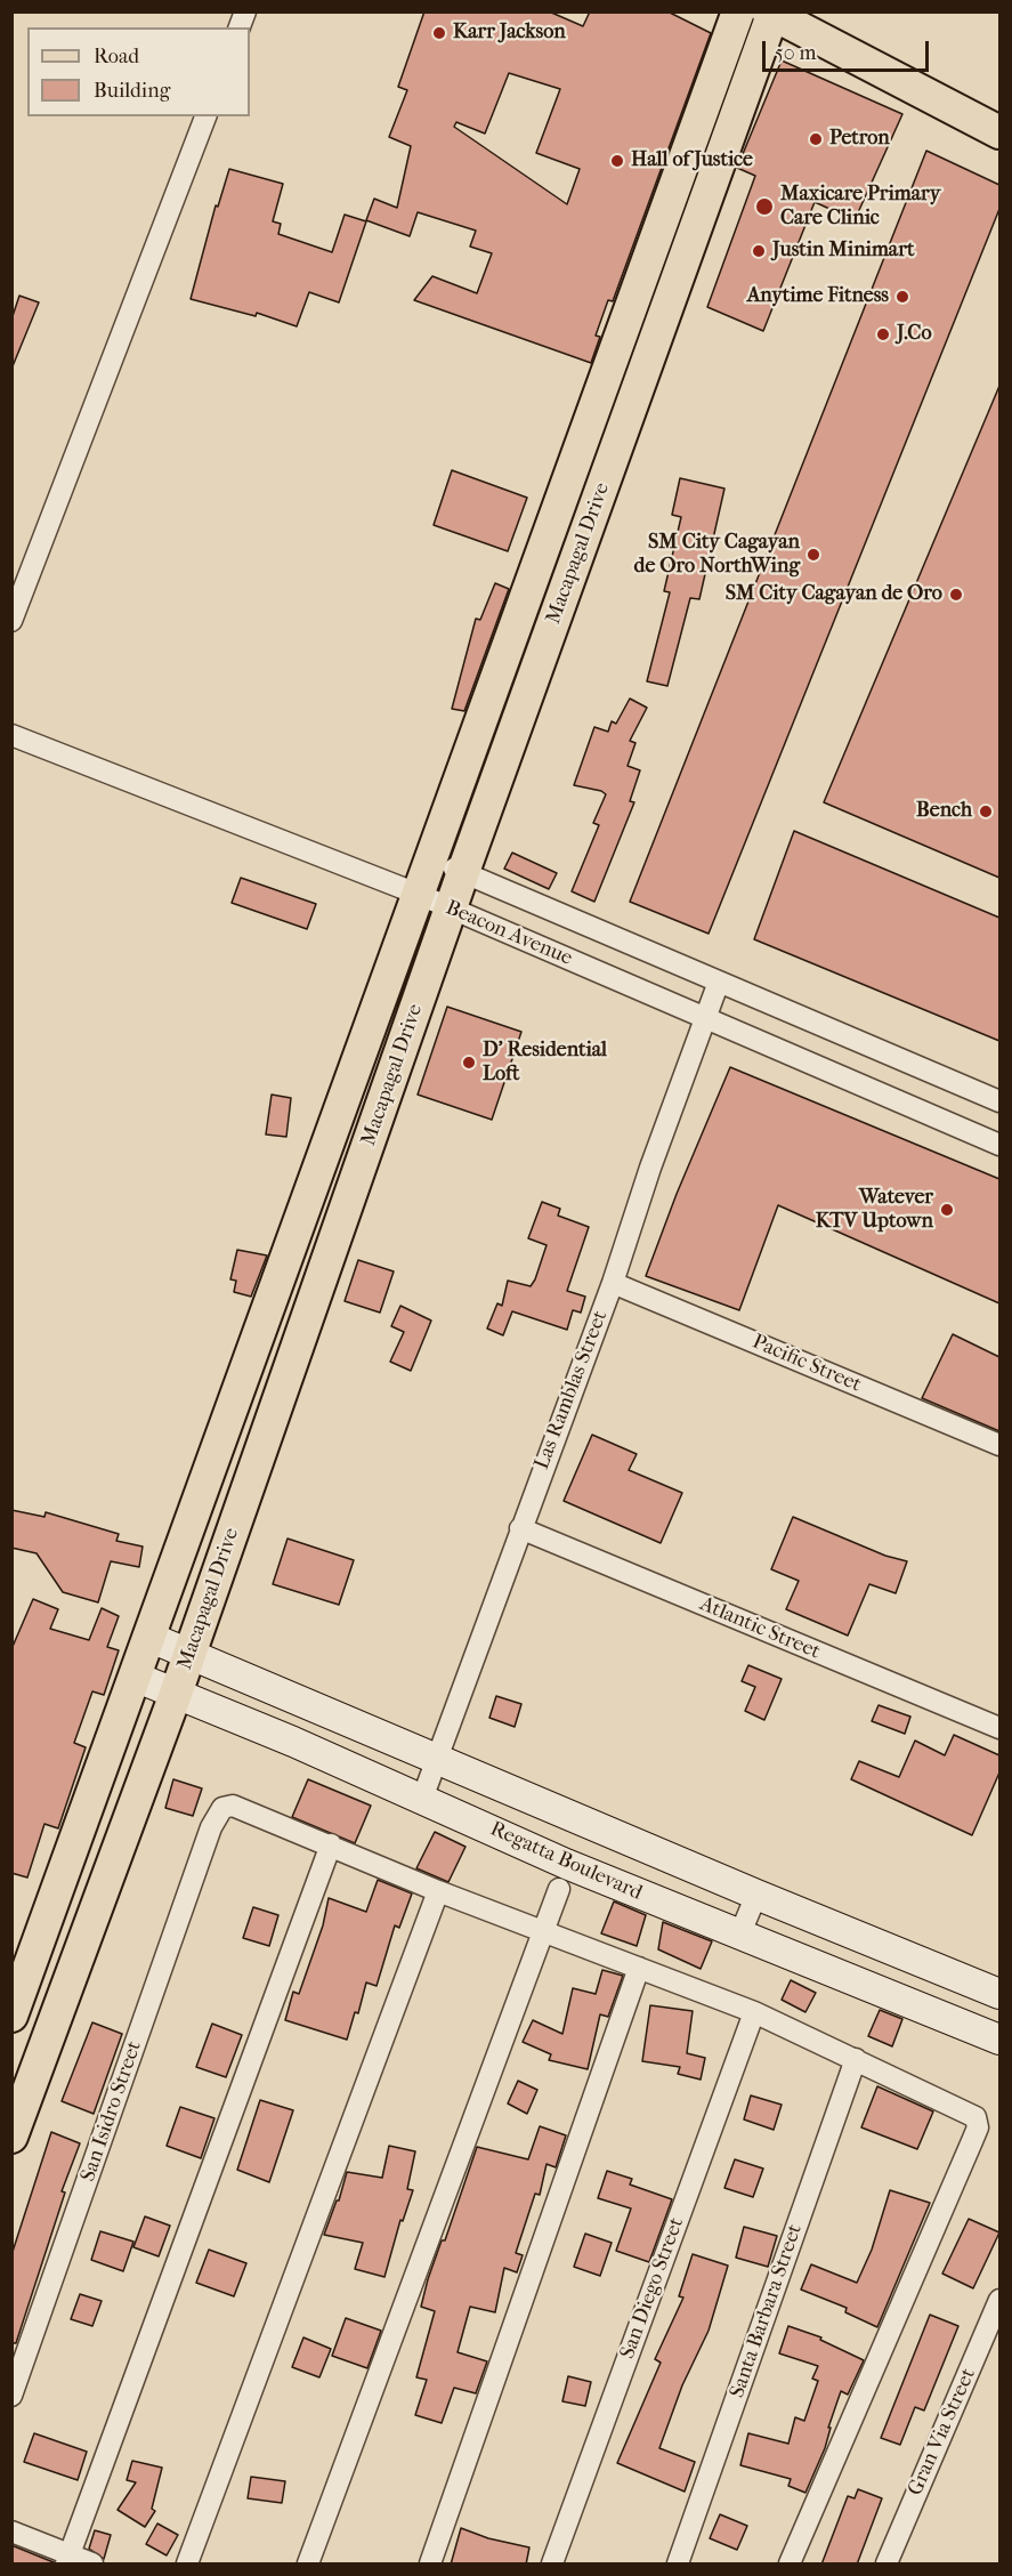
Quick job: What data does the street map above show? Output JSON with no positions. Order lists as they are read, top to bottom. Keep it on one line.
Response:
{"streets":{"main road":["Macapagal Drive"],"street":["Beacon Avenue","Pacific Street","Las Ramblas Street","Atlantic Street","Regatta Boulevard","San Isidro Street","San Diego Street","Santa Barbara Street","Gran Via Street"]},"crossings":[["Macapagal Drive","Beacon Avenue"],["Macapagal Drive","Regatta Boulevard"],["Beacon Avenue","Las Ramblas Street"],["Pacific Street","Las Ramblas Street"],["Las Ramblas Street","Atlantic Street"],["Las Ramblas Street","Regatta Boulevard"]],"places":["Karr Jackson","Petron","Hall of Justice","Maxicare Primary Care Clinic","Justin Minimart","Anytime Fitness","J.Co","SM City Cagayan de Oro NorthWing","SM City Cagayan de Oro","Bench","D' Residential Loft","Watever KTV Uptown"],"legend":["Road","Building"],"scale_bar":"50 m"}
